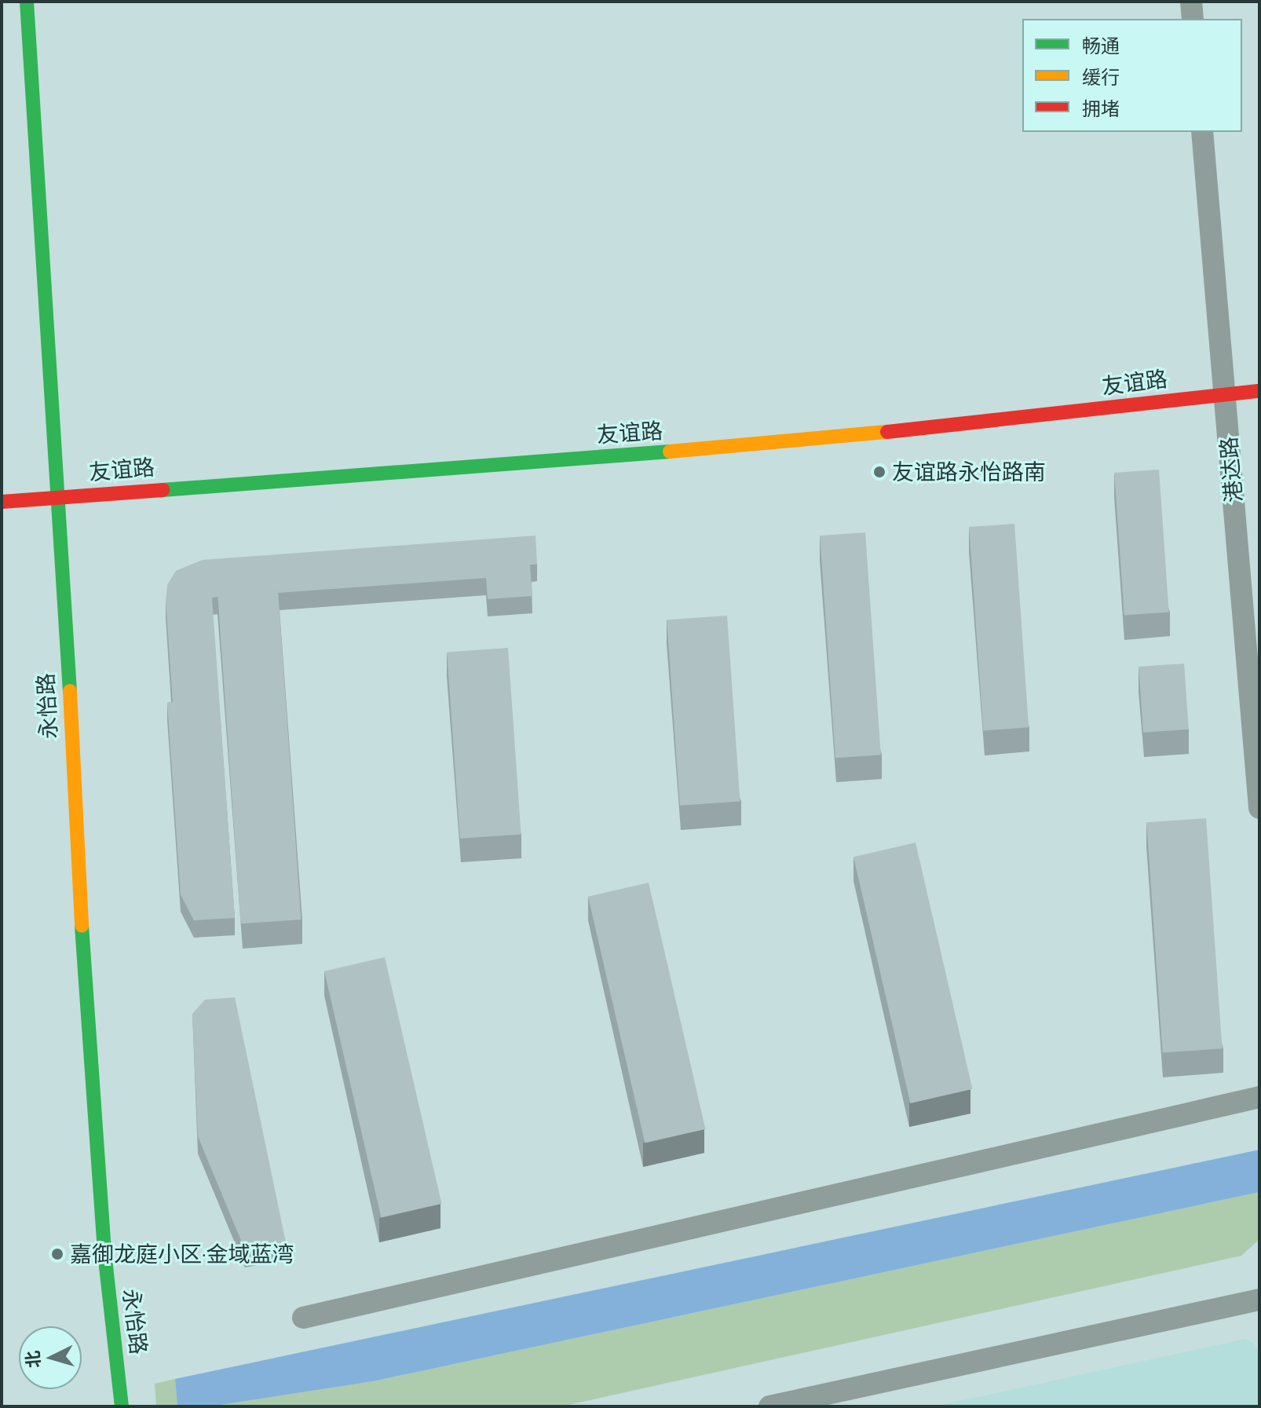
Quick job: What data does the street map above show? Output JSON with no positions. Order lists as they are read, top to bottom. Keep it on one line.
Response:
{"streets":{"street":["友谊路","港达路","永怡路"]},"crossings":[["友谊路","港达路"],["友谊路","永怡路"]],"places":["友谊路永怡路南","嘉御龙庭小区·金域蓝湾"],"legend":["畅通","缓行","拥堵"],"north":"left"}
